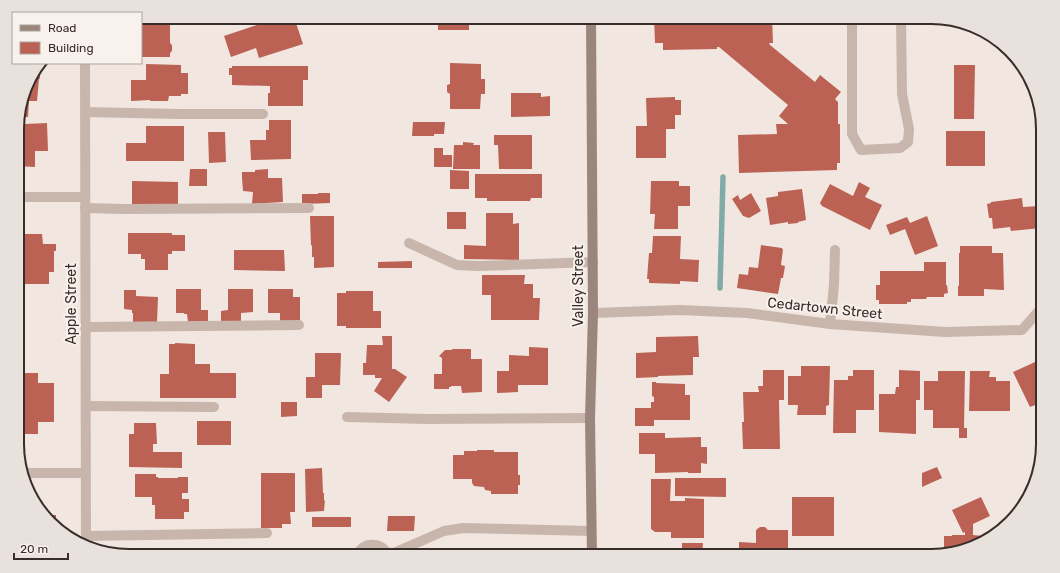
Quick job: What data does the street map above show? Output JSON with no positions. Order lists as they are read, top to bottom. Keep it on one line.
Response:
{"streets":{"street":["Valley Street","Apple Street","Cedartown Street"]},"crossings":[["Valley Street","Cedartown Street"]],"legend":["Road","Building"],"scale_bar":"20 m"}
